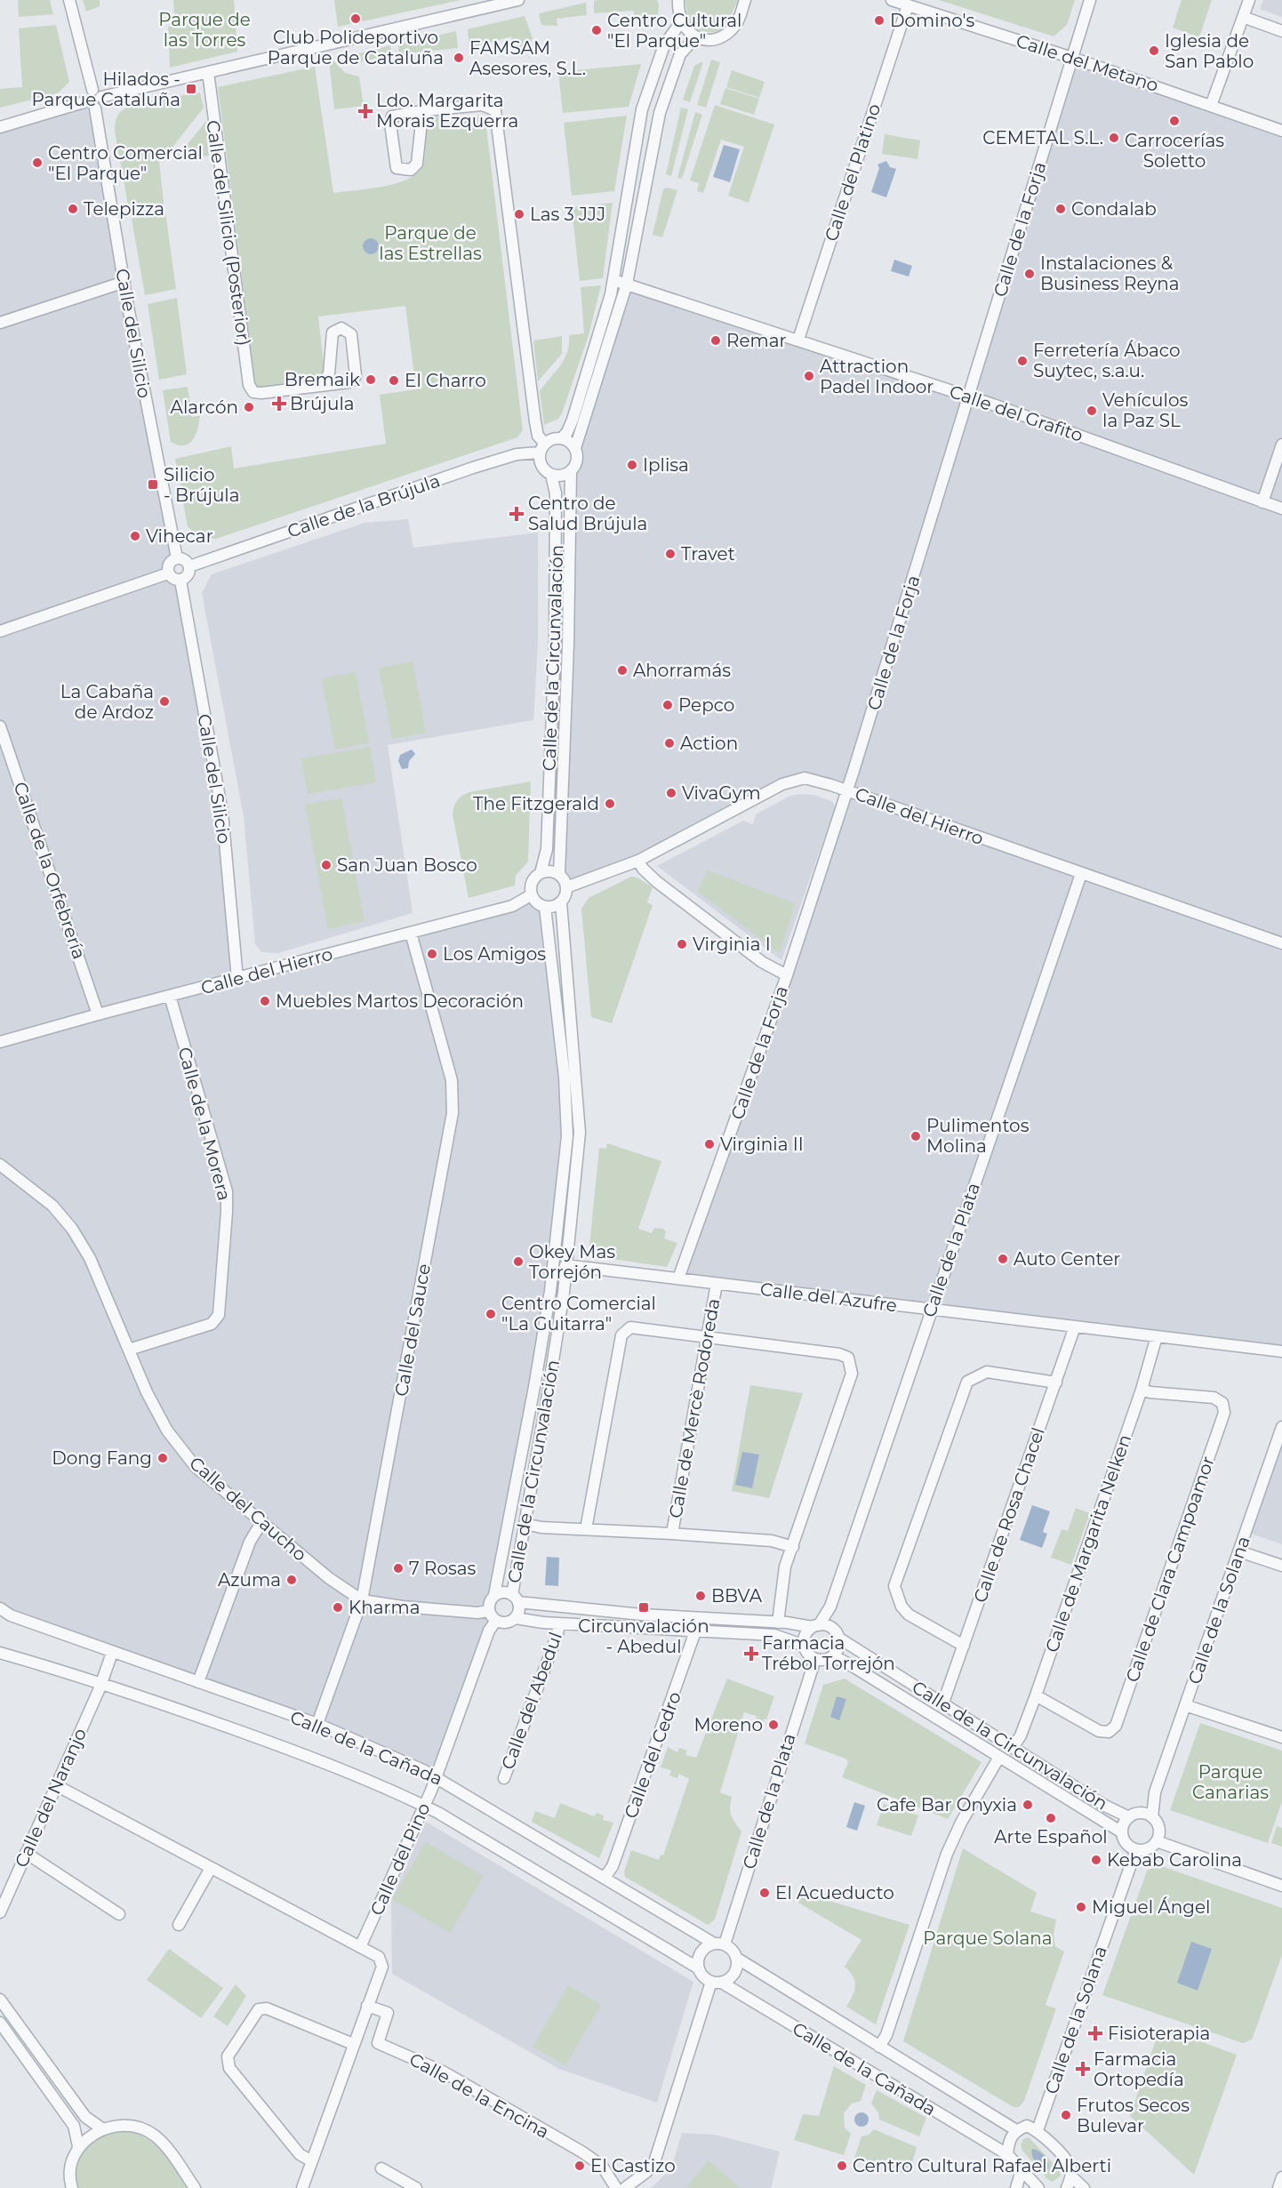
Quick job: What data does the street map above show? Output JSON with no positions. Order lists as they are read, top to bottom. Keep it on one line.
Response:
{"streets":{"street":["Calle del Metano","Calle del Platino","Calle de la Forja","Calle del Silicio (Posterior)","Calle del Silicio","Calle del Grafito","Calle de la Brújula","Calle de la Circunvalación","Calle del Hierro","Calle de la Orfebrería","Calle de la Morera","Calle de la Plata","Calle del Azufre","Calle del Sauce","Calle de Mercè Rodoreda","Calle del Caucho","Calle de Rosa Chacel","Calle de Margarita Nelken","Calle de Clara Campoamor","Calle de la Solana","Calle del Abedul","Calle de la Cañada","Calle del Cedro","Calle del Naranjo","Calle del Pino","Calle de la Encina"]},"crossings":[["Calle del Metano","Calle del Platino"],["Calle del Metano","Calle de la Forja"],["Calle del Platino","Calle del Grafito"],["Calle de la Forja","Calle del Grafito"],["Calle de la Forja","Calle del Hierro"],["Calle de la Forja","Calle del Azufre"],["Calle del Silicio","Calle de la Brújula"],["Calle del Silicio","Calle del Hierro"],["Calle de la Brújula","Calle de la Circunvalación"],["Calle de la Circunvalación","Calle del Hierro"],["Calle de la Circunvalación","Calle de la Plata"],["Calle de la Circunvalación","Calle del Azufre"],["Calle de la Circunvalación","Calle del Caucho"],["Calle de la Circunvalación","Calle de Rosa Chacel"],["Calle de la Circunvalación","Calle de Margarita Nelken"],["Calle de la Circunvalación","Calle de la Solana"],["Calle de la Circunvalación","Calle del Pino"],["Calle del Hierro","Calle de la Orfebrería"],["Calle del Hierro","Calle de la Morera"],["Calle del Hierro","Calle de la Plata"],["Calle del Hierro","Calle del Sauce"],["Calle de la Morera","Calle del Caucho"],["Calle de la Plata","Calle del Azufre"],["Calle de la Plata","Calle de la Cañada"],["Calle del Azufre","Calle de Mercè Rodoreda"],["Calle del Azufre","Calle de Rosa Chacel"],["Calle del Azufre","Calle de Margarita Nelken"],["Calle del Sauce","Calle del Caucho"],["Calle del Sauce","Calle de la Cañada"],["Calle del Caucho","Calle del Pino"],["Calle de Margarita Nelken","Calle de Clara Campoamor"],["Calle de la Cañada","Calle del Cedro"],["Calle de la Cañada","Calle del Naranjo"],["Calle de la Cañada","Calle del Pino"]],"parks":["Parque de las Torres","Parque de las Estrellas","Parque Canarias","Parque Solana"],"places":{"other":["Club Polideportivo Parque de Cataluña","Domino's","Centro Cultural \"El Parque\"","Iglesia de San Pablo","FAMSAM Asesores, S.L.","Carrocerías Soletto","CEMETAL S.L.","Centro Comercial \"El Parque\"","Telepizza","Condalab","Las 3 JJJ","Instalaciones & Business Reyna","Remar","Ferretería Ábaco Suytec, s.a.u.","Attraction Padel Indoor","Bremaik","El Charro","Alarcón","Vehículos la Paz SL","Iplisa","Vihecar","Travet","Ahorramás","La Cabaña de Ardoz","Pepco","Action","VivaGym","The Fitzgerald","San Juan Bosco","Virginia I","Los Amigos","Muebles Martos Decoración","Pulimentos Molina","Virginia II","Auto Center","Okey Mas Torrejón","Centro Comercial \"La Guitarra\"","Dong Fang","7 Rosas","Azuma","BBVA","Kharma","Moreno","Cafe Bar Onyxia","Arte Español","Kebab Carolina","El Acueducto","Miguel Ángel","Frutos Secos Bulevar","El Castizo","Centro Cultural Rafael Alberti"],"transit":["Hilados - Parque Cataluña","Silicio - Brújula","Circunvalación - Abedul"],"health":["Ldo. Margarita Morais Ezquerra","Brújula","Centro de Salud Brújula","Farmacia Trébol Torrejón","Fisioterapia","Farmacia Ortopedía"]}}
